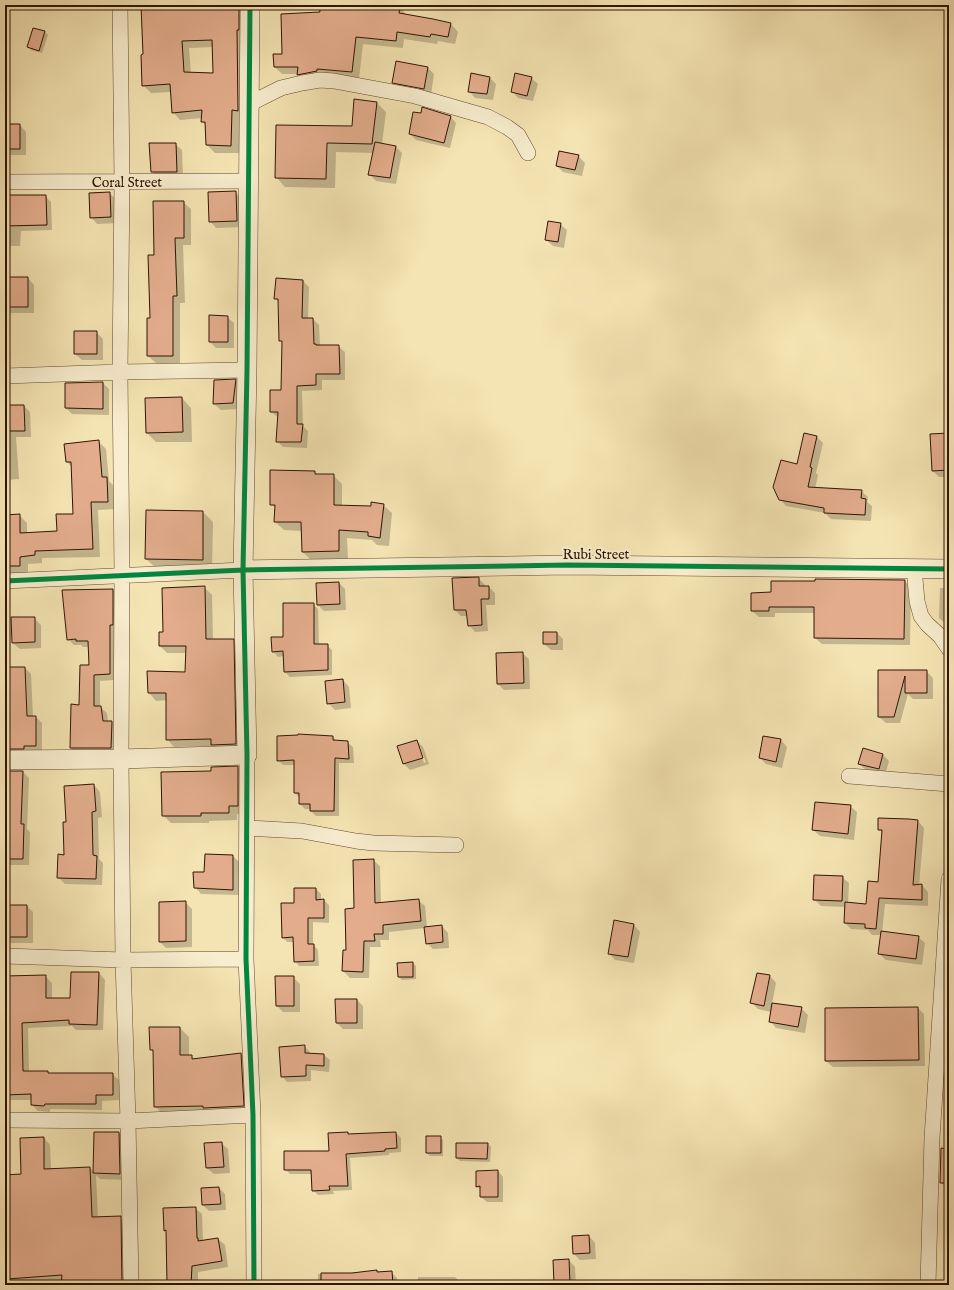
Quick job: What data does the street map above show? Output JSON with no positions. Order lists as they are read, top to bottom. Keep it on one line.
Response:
{"streets":{"street":["Coral Street","Rubi Street"]}}
